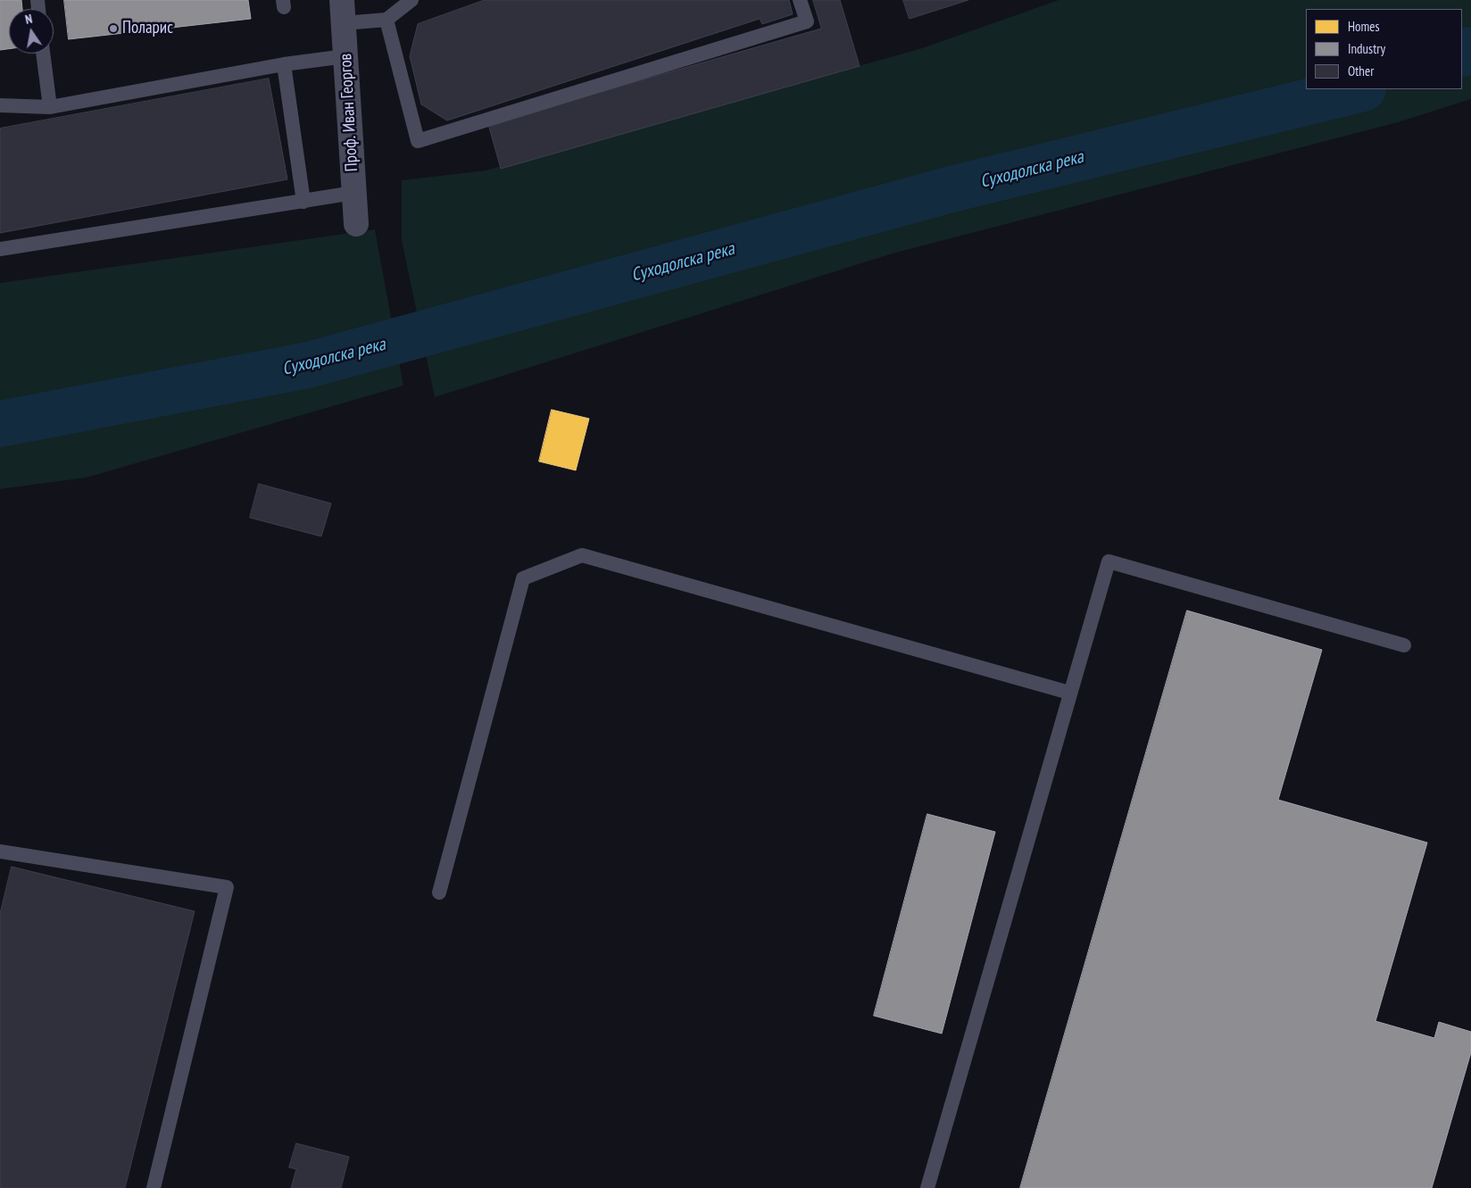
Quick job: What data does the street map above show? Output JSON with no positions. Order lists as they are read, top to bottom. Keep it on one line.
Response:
{"streets":{"street":["Проф. Иван Георгов"]},"water":["Суходолска река"],"places":["Поларис"],"legend":["Homes","Industry","Other"],"north":"top"}
